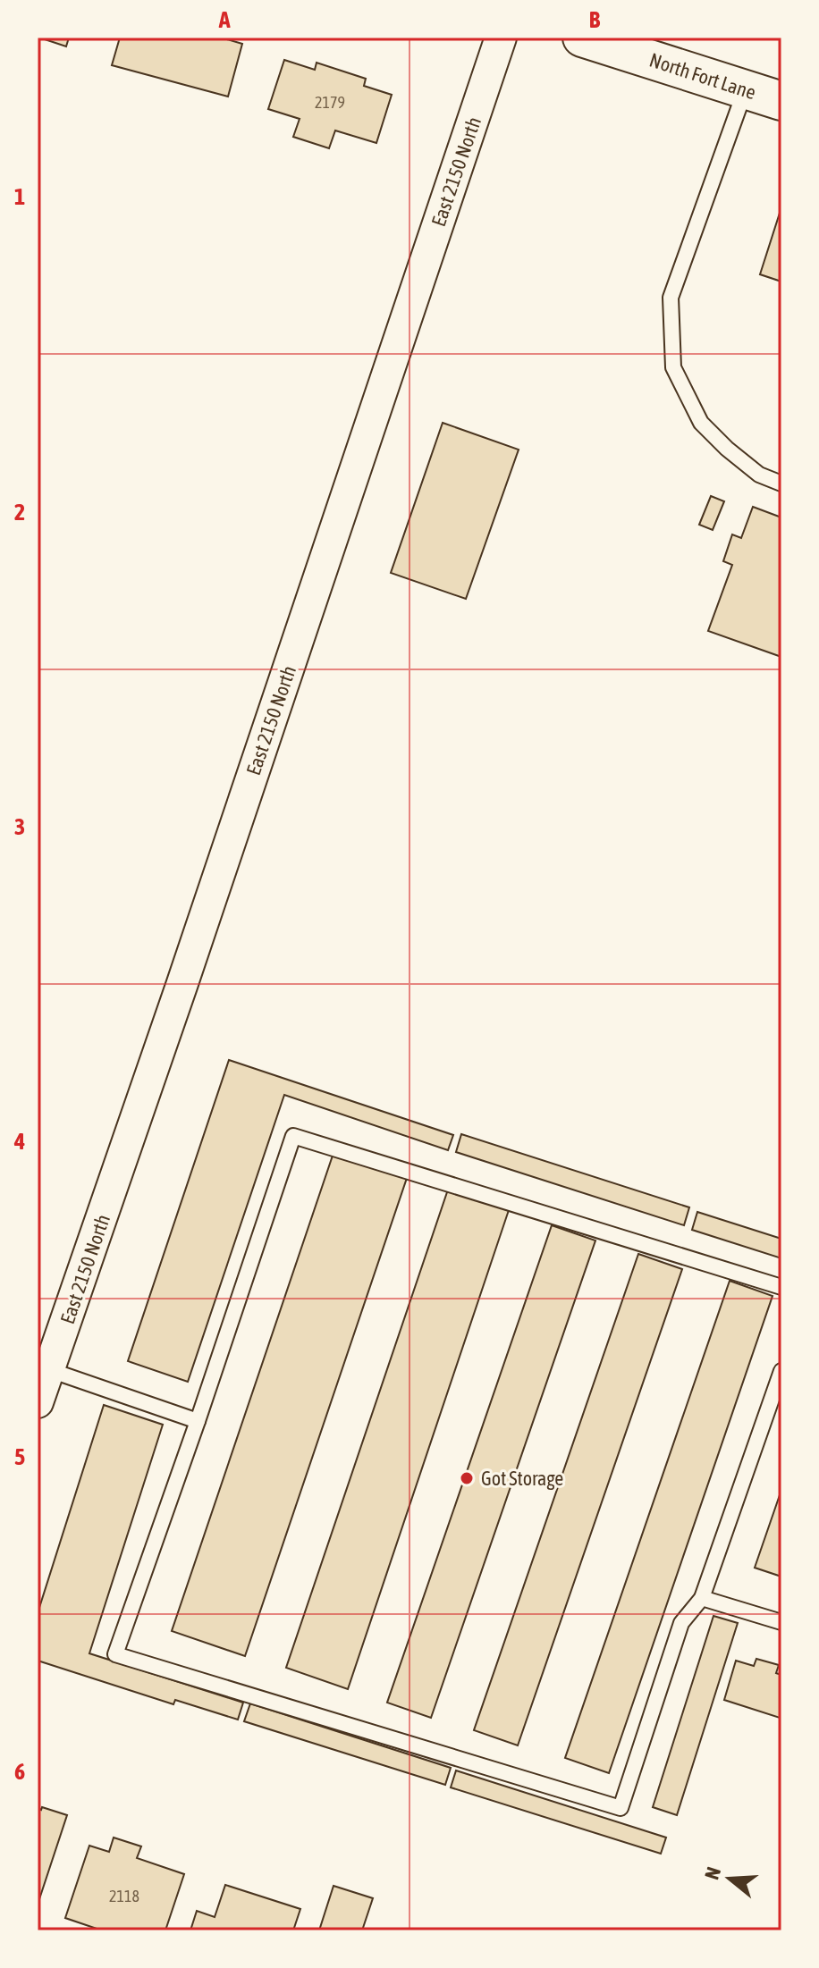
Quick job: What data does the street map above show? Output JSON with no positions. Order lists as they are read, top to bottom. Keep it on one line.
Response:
{"streets":{"street":["North Fort Lane","East 2150 North"]},"places":["Got Storage"],"house_numbers":["2179","2118"],"north":"left","grid":{"columns":["A","B"],"rows":["1","2","3","4","5","6"]}}
